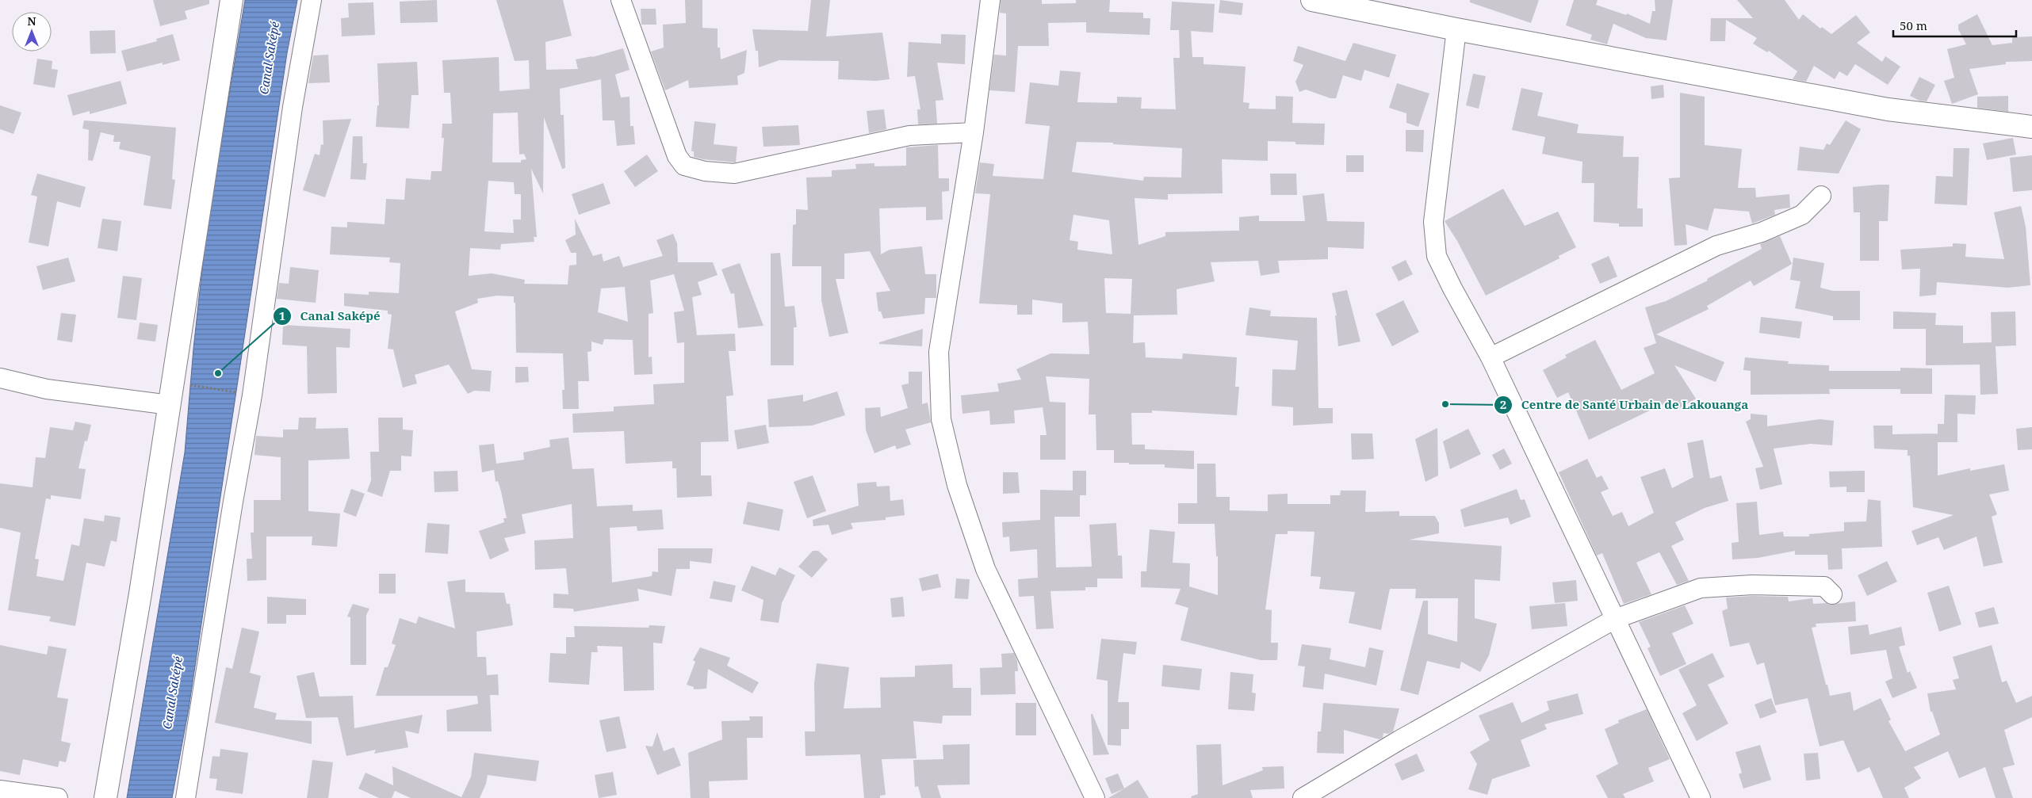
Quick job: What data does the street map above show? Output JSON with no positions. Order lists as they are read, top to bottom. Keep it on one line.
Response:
{"water":["Canal Saképé"],"places":["Canal Saképé","Centre de Santé Urbain de Lakouanga"],"scale_bar":"50 m","north":"top"}
